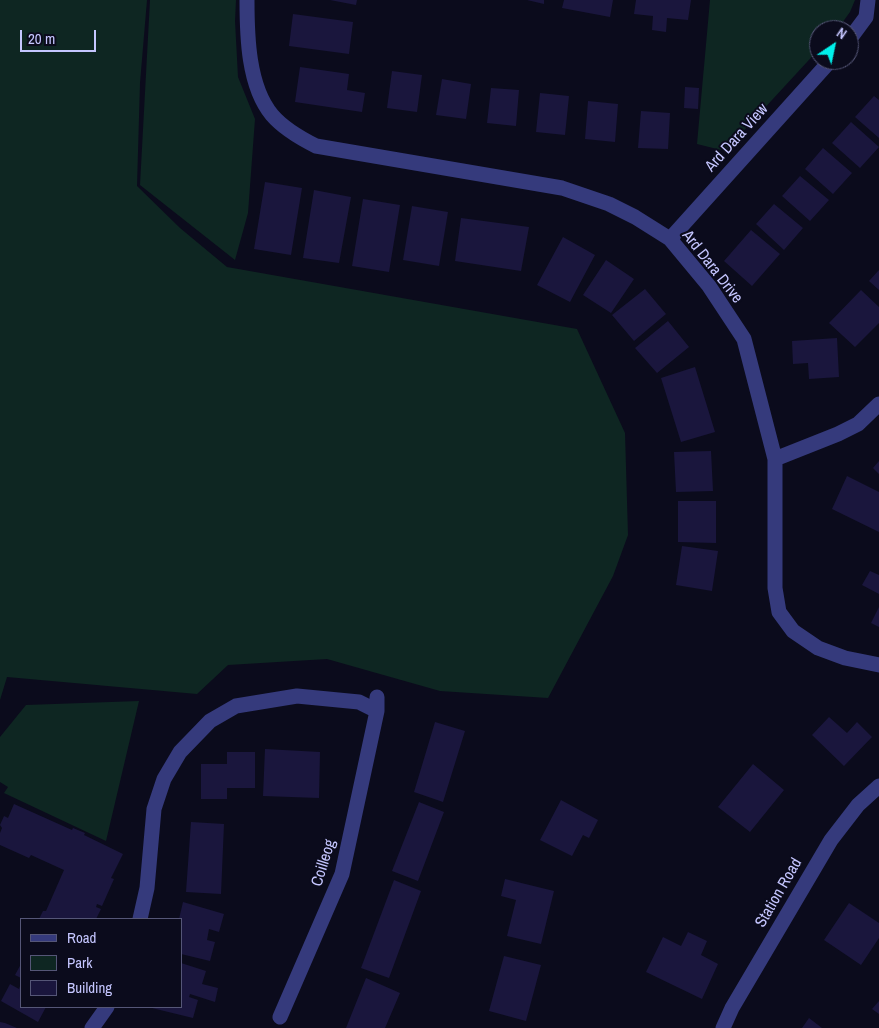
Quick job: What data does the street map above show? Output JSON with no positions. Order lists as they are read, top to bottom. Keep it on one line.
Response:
{"streets":{"street":["Ard Dara View","Ard Dara Drive","Coilleog","Station Road"]},"crossings":[["Ard Dara View","Ard Dara Drive"]],"legend":["Road","Park","Building"],"scale_bar":"20 m","north":"top right"}
